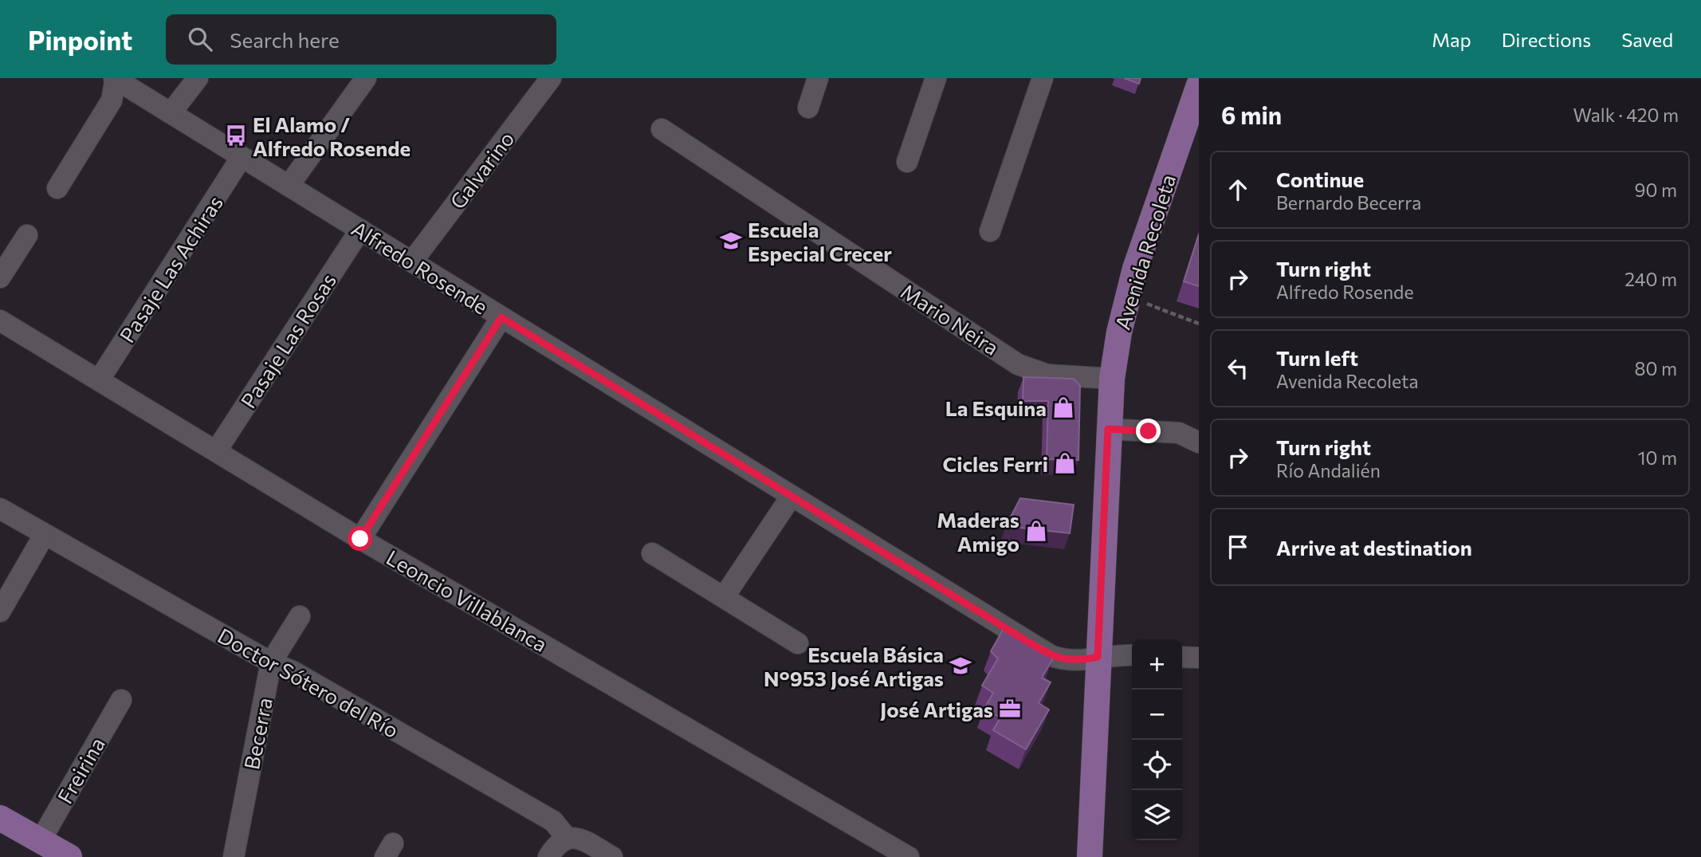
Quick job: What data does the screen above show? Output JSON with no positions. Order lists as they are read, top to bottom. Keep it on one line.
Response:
{"streets":{"main road":["Avenida Recoleta"],"street":["Galvarino","Alfredo Rosende","Pasaje Las Achiras","Mario Neira","Pasaje Las Rosas","Leoncio Villablanca","Doctor Sótero del Río","Becerra","Freirina"]},"crossings":[["Galvarino","Alfredo Rosende"],["Avenida Recoleta","Alfredo Rosende"],["Avenida Recoleta","Mario Neira"],["Alfredo Rosende","Pasaje Las Achiras"],["Alfredo Rosende","Pasaje Las Rosas"],["Pasaje Las Achiras","Leoncio Villablanca"],["Pasaje Las Rosas","Leoncio Villablanca"],["Doctor Sótero del Río","Becerra"]],"places":{"bus stop":["El Alamo / Alfredo Rosende"],"school or university":["Escuela Especial Crecer","Escuela Básica N°953 José Artigas"],"shop":["La Esquina","Cicles Ferri","Maderas Amigo"],"office":["José Artigas"]},"page":{"header":"Pinpoint","search":"Search here","nav":["Map","Directions","Saved"],"heading":["6 min","Walk · 420 m"],"list":[["Continue","Bernardo Becerra","90 m"],["Turn right","Alfredo Rosende","240 m"],["Turn left","Avenida Recoleta","80 m"],["Turn right","Río Andalién","10 m"],"Arrive at destination"],"map_buttons":["+","−"]}}
